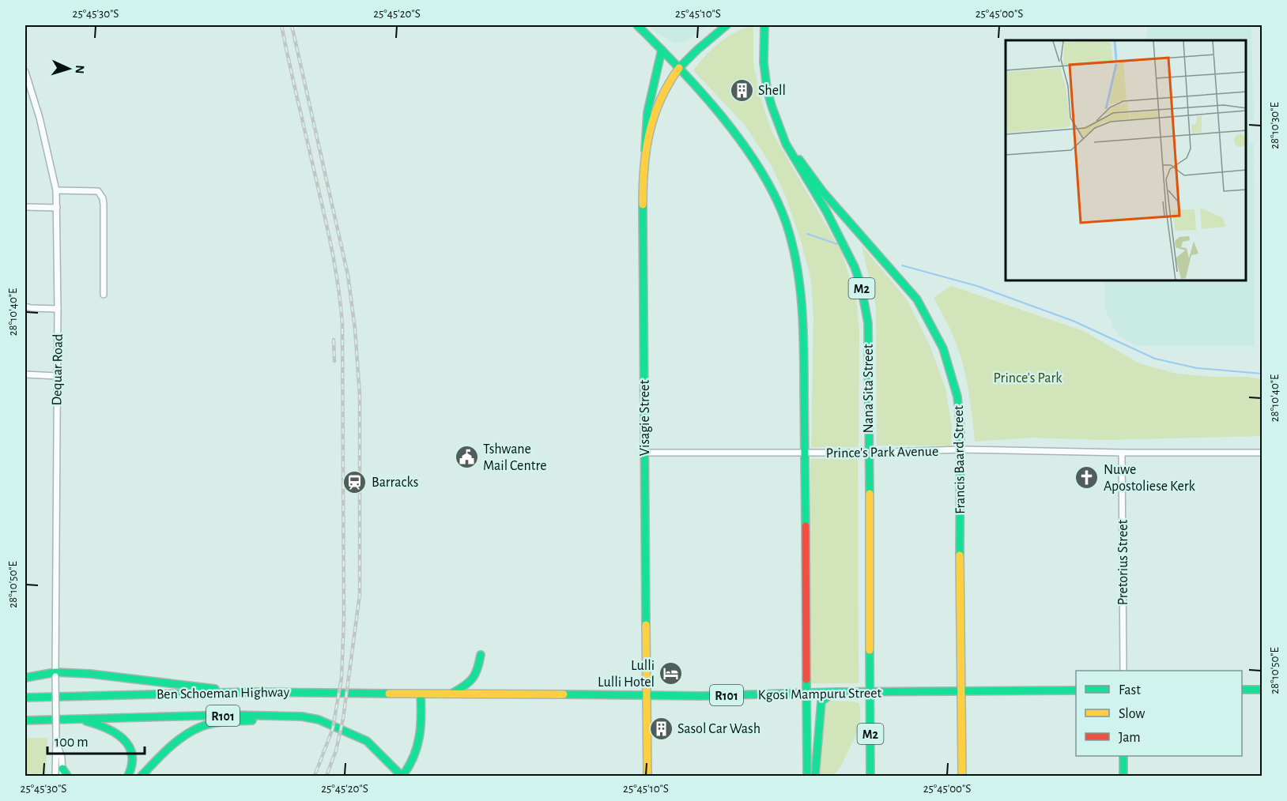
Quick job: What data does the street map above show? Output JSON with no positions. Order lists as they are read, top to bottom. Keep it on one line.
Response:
{"streets":{"main road":["M2","Nana Sita Street","Visagie Street","Francis Baard Street","Ben Schoeman Highway","Kgosi Mampuru Street","R101"],"street":["Dequar Road","Prince's Park Avenue","Pretorius Street"]},"crossings":[["Nana Sita Street","Prince's Park Avenue"],["Nana Sita Street","Francis Baard Street"],["Nana Sita Street","Kgosi Mampuru Street"],["Visagie Street","Prince's Park Avenue"],["Visagie Street","Kgosi Mampuru Street"],["Prince's Park Avenue","Francis Baard Street"],["Prince's Park Avenue","Pretorius Street"],["Francis Baard Street","Kgosi Mampuru Street"],["Ben Schoeman Highway","Kgosi Mampuru Street"]],"parks":["Prince's Park"],"places":{"building":["Shell","Sasol Car Wash"],"public building":["Tshwane Mail Centre"],"church":["Nuwe Apostoliese Kerk"],"station":["Barracks"],"hotel":["Lulli Lulli Hotel"]},"legend":["Fast","Slow","Jam"],"scale_bar":"100 m","north":"right","coordinates":["25°45'30\"S","25°45'20\"S","25°45'10\"S","25°45'00\"S","28°10'30\"E","28°10'40\"E","28°10'50\"E"]}
